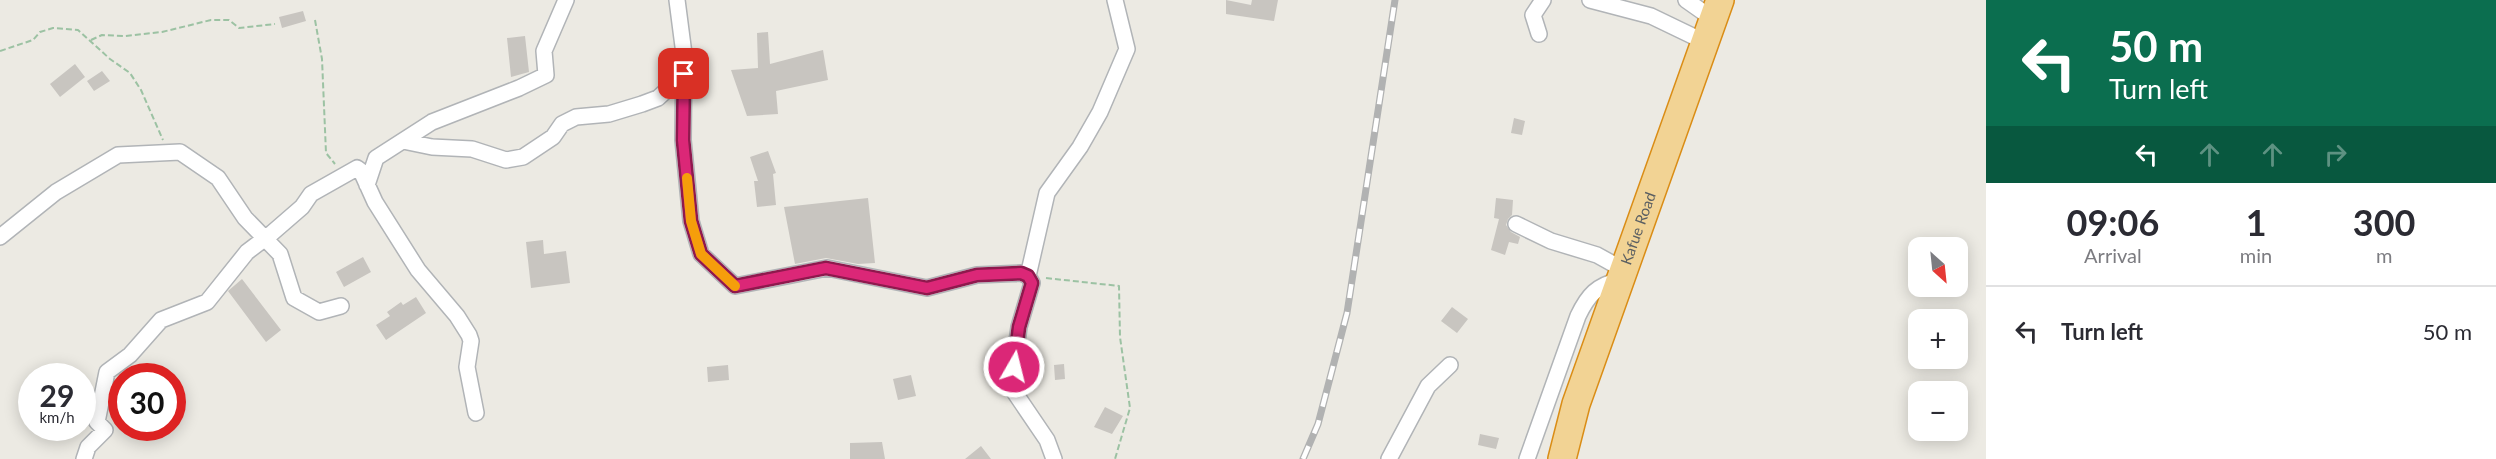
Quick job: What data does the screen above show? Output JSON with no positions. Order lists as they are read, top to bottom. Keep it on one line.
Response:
{"streets":{"highway":["Kafue Road"]},"north":"bottom right","page":{"turn":["50 m","Turn left"],"eta":["09:06","Arrival","1","min","300","m"],"map_buttons":["+","−"],"list":[{"name":"Turn left","value":"50 m"}],"speed":"29 km/h","limit":"30"}}
